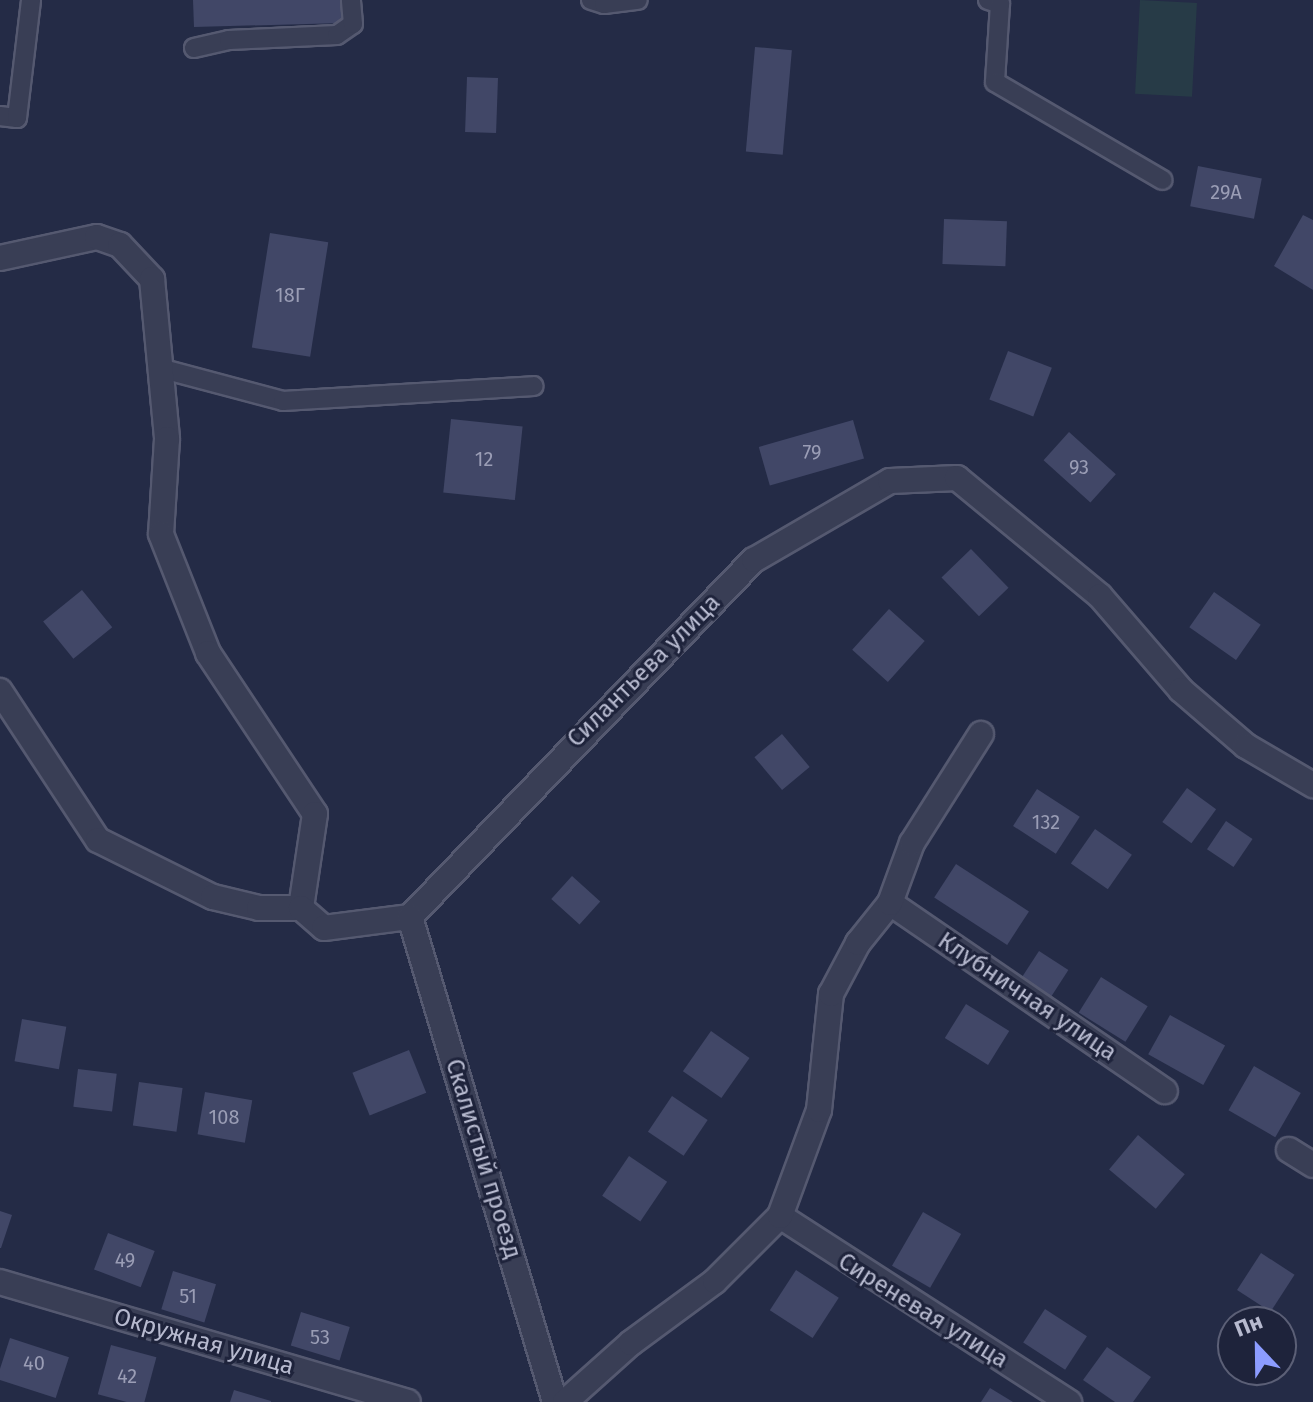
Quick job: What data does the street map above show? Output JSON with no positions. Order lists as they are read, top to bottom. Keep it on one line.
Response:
{"streets":{"street":["Силантьева улица","Клубничная улица","Скалистый проезд","Сиреневая улица","Окружная улица"]},"crossings":[["Силантьева улица","Скалистый проезд"]],"house_numbers":["29А","18Г","79","12","93","132","108","49","51","53","40","42"],"north":"top"}
